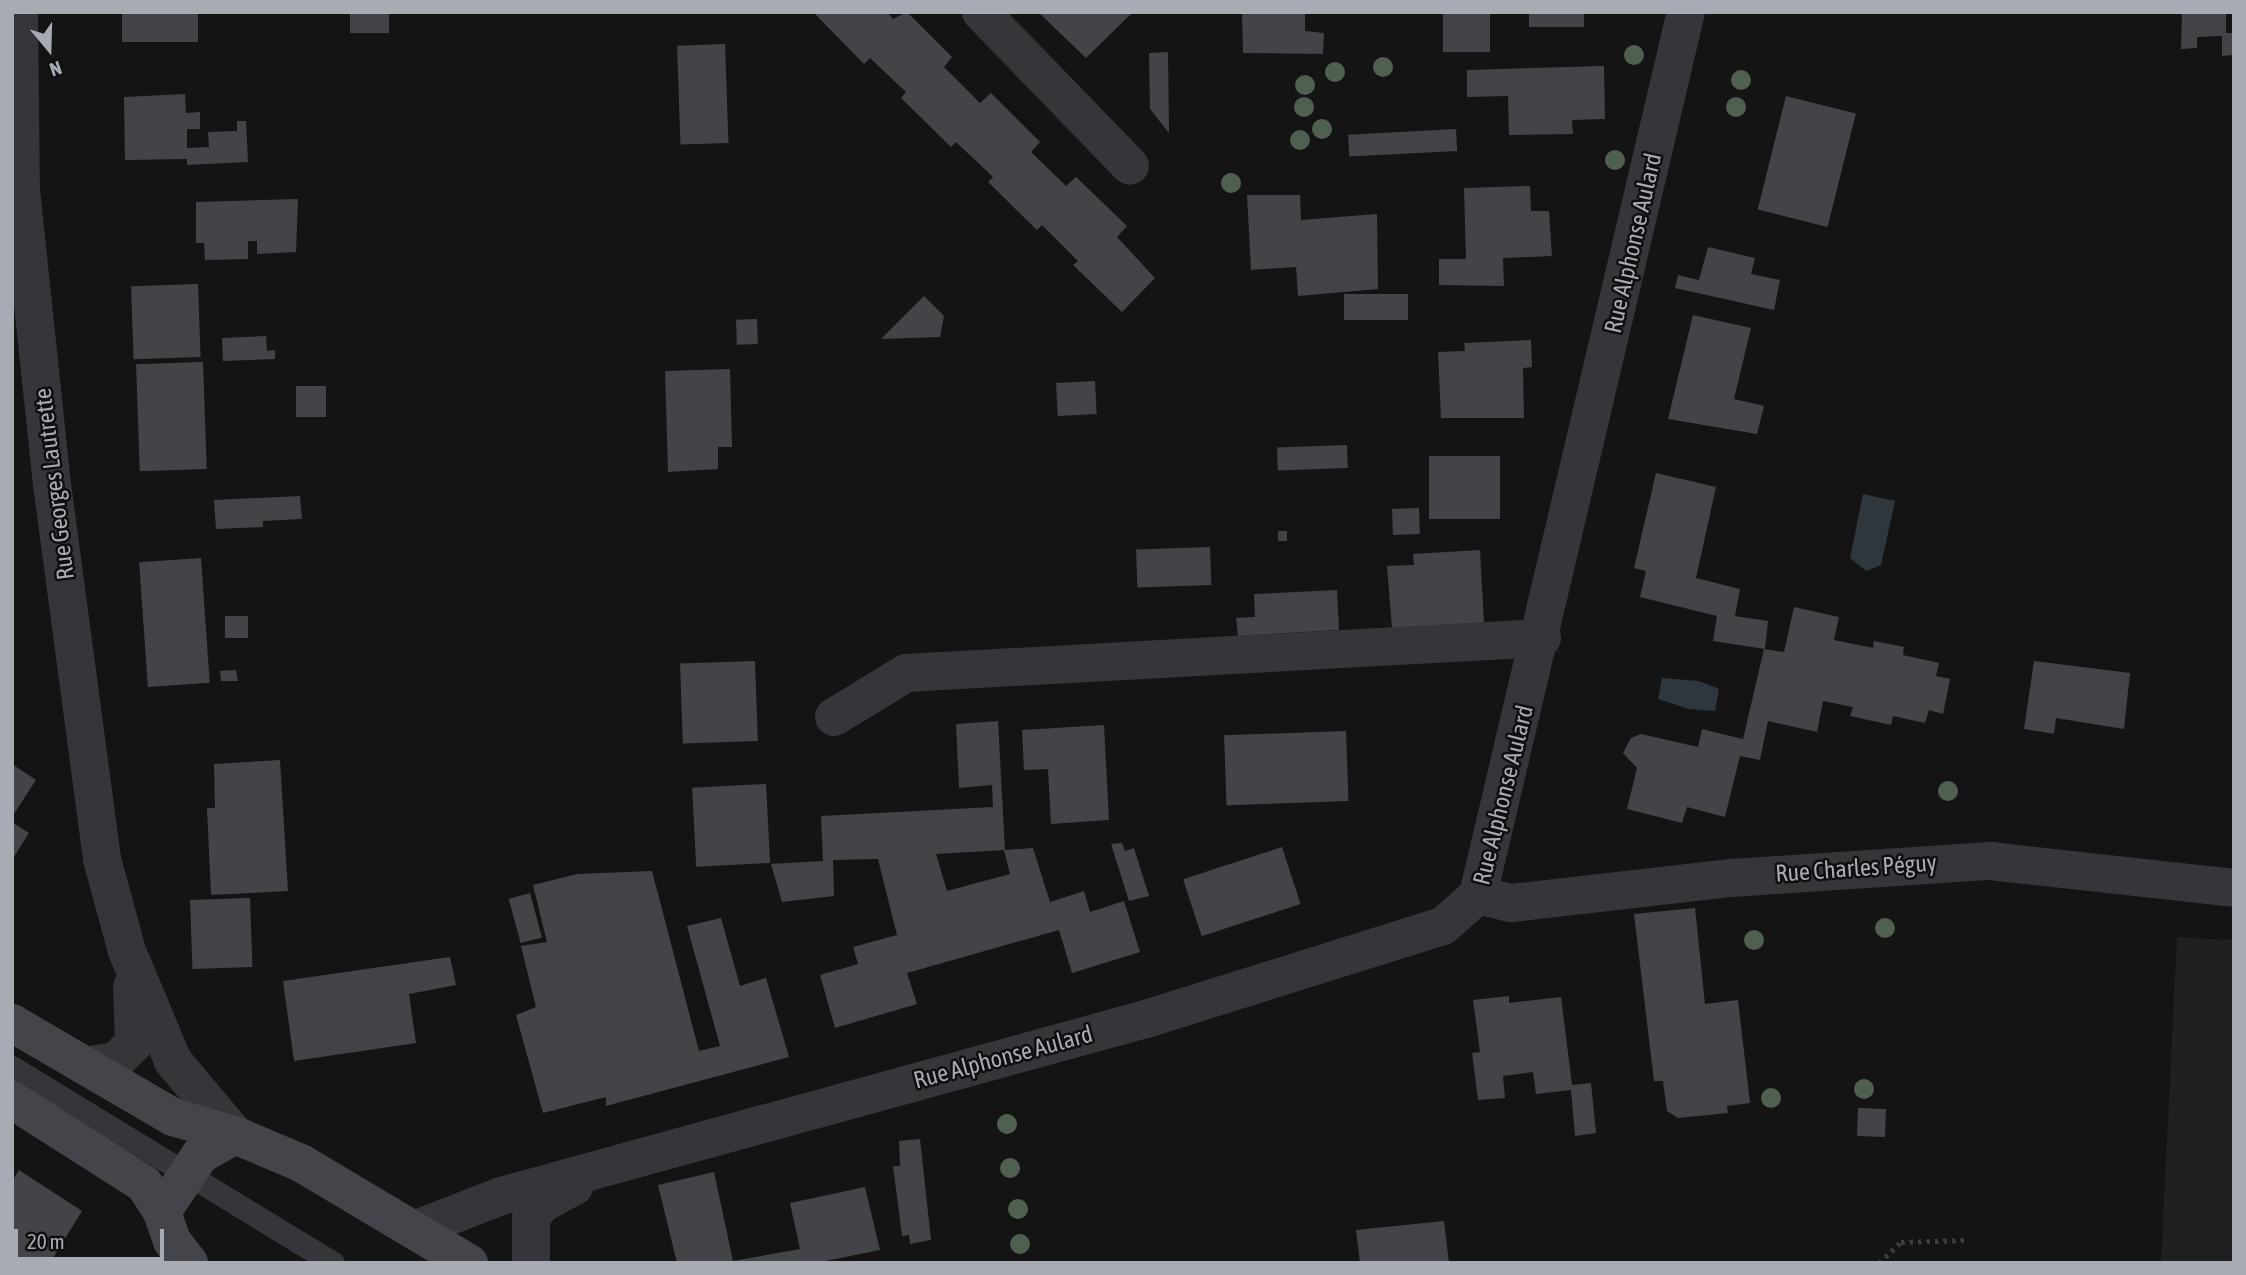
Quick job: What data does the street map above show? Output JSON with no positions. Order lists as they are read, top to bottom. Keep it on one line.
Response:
{"streets":{"street":["Rue Alphonse Aulard","Rue Georges Lautrette","Rue Charles Péguy"]},"crossings":[["Rue Alphonse Aulard","Rue Charles Péguy"]],"scale_bar":"20 m","north":"bottom"}
